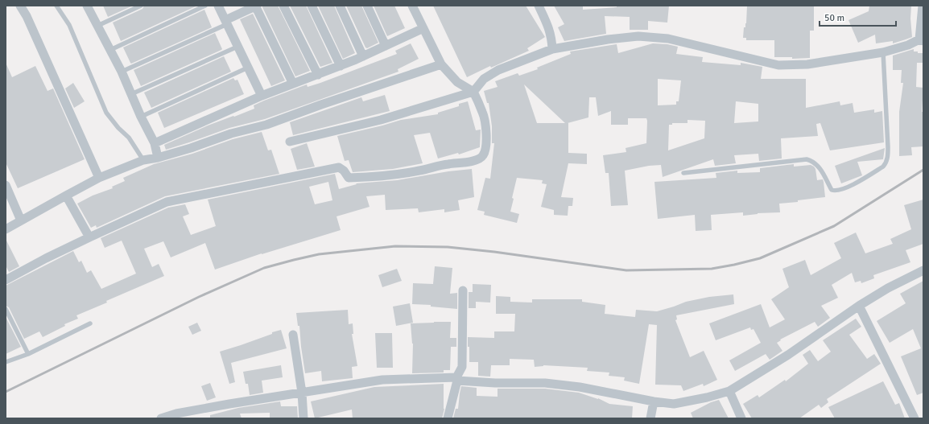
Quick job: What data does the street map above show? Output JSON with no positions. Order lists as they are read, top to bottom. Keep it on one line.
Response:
{"scale_bar":"50 m"}
